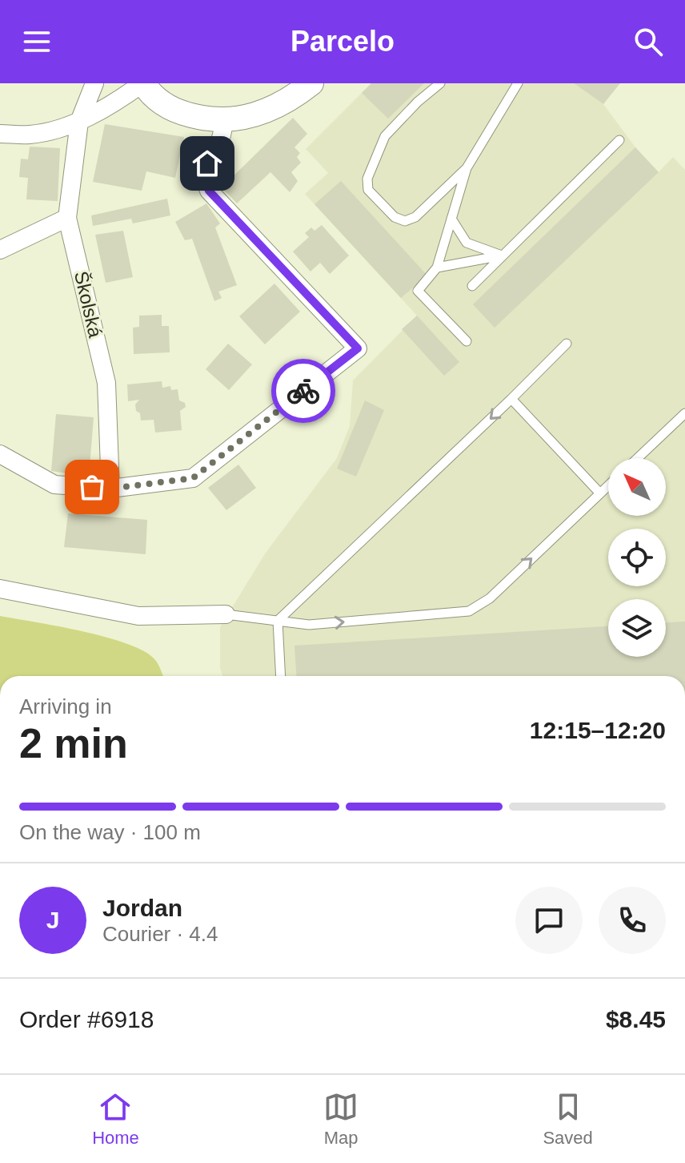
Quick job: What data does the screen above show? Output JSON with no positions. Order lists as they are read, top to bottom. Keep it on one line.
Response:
{"streets":{"street":["Školská"]},"north":"top left","page":{"header":"Parcelo","heading":["2 min","Arriving in","12:15–12:20"],"panel":["Jordan","Courier · 4.4","Order #6918","$8.45"],"bar":"On the way · 100 m","round":"J","tabs":["Home","Map","Saved"]}}
